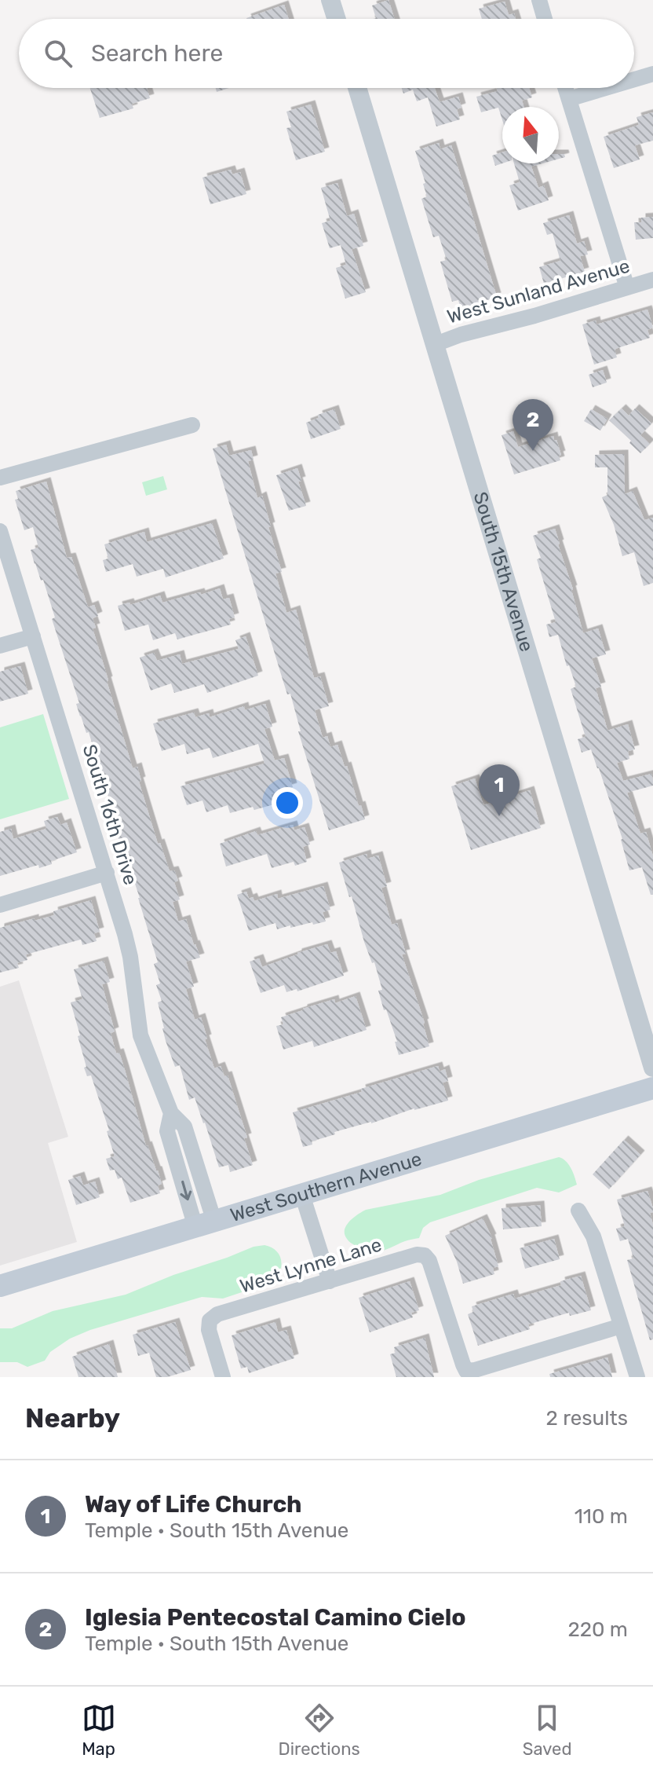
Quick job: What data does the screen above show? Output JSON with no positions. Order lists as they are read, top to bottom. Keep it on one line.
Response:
{"streets":{"main road":["West Southern Avenue"],"street":["West Sunland Avenue","South 15th Avenue","South 16th Drive","West Lynne Lane"]},"crossings":[["West Sunland Avenue","South 15th Avenue"],["South 16th Drive","West Southern Avenue"]],"north":"top","page":{"search":"Search here","pins":["2","1"],"heading":["Nearby","2 results"],"list":[{"mark":"1","name":"Way of Life Church","note":"Temple · South 15th Avenue","value":"110 m"},{"mark":"2","name":"Iglesia Pentecostal Camino Cielo","note":"Temple · South 15th Avenue","value":"220 m"}],"nav":["Map","Directions","Saved"]}}
